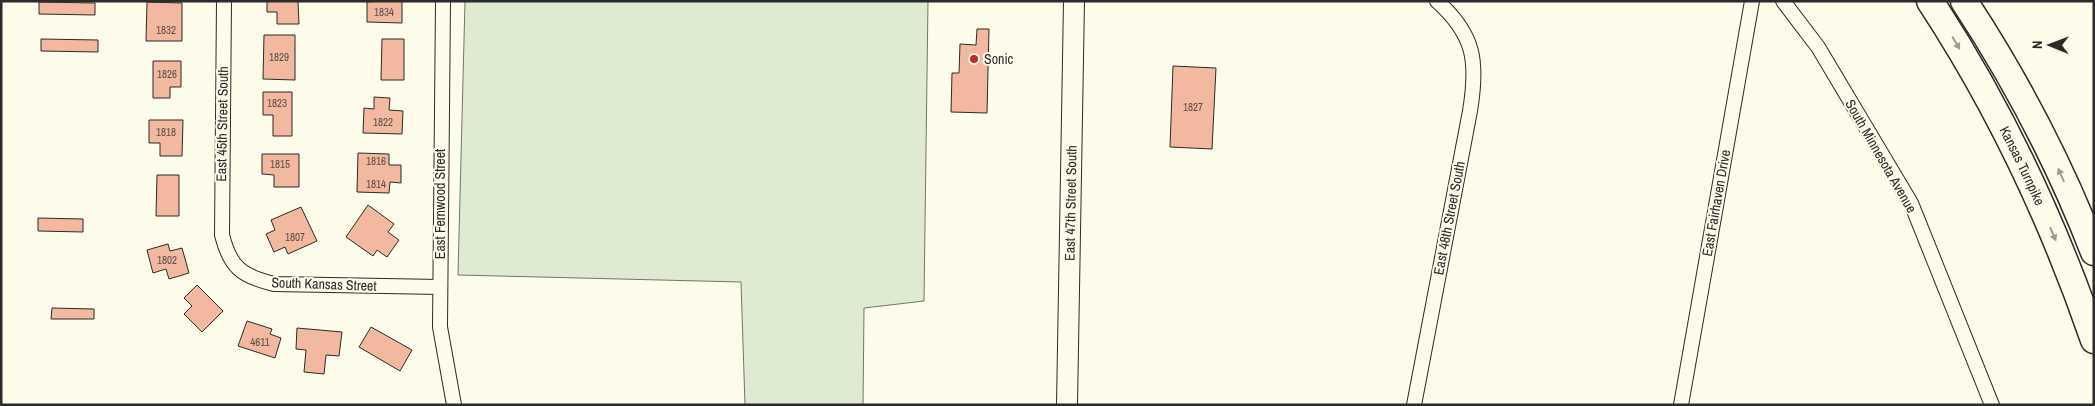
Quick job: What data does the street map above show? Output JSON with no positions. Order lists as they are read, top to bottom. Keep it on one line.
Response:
{"streets":{"highway":["Kansas Turnpike"],"main road":["East 47th Street South"],"street":["East 45th Street South","South Minnesota Avenue","East Fairhaven Drive","East Fernwood Street","East 48th Street South","South Kansas Street"]},"crossings":[["East 45th Street South","South Kansas Street"],["East Fernwood Street","South Kansas Street"]],"places":["Sonic"],"house_numbers":["1834","1832","1829","1826","1823","1827","1822","1818","1816","1815","1814","1807","1802","4611"],"north":"left"}
